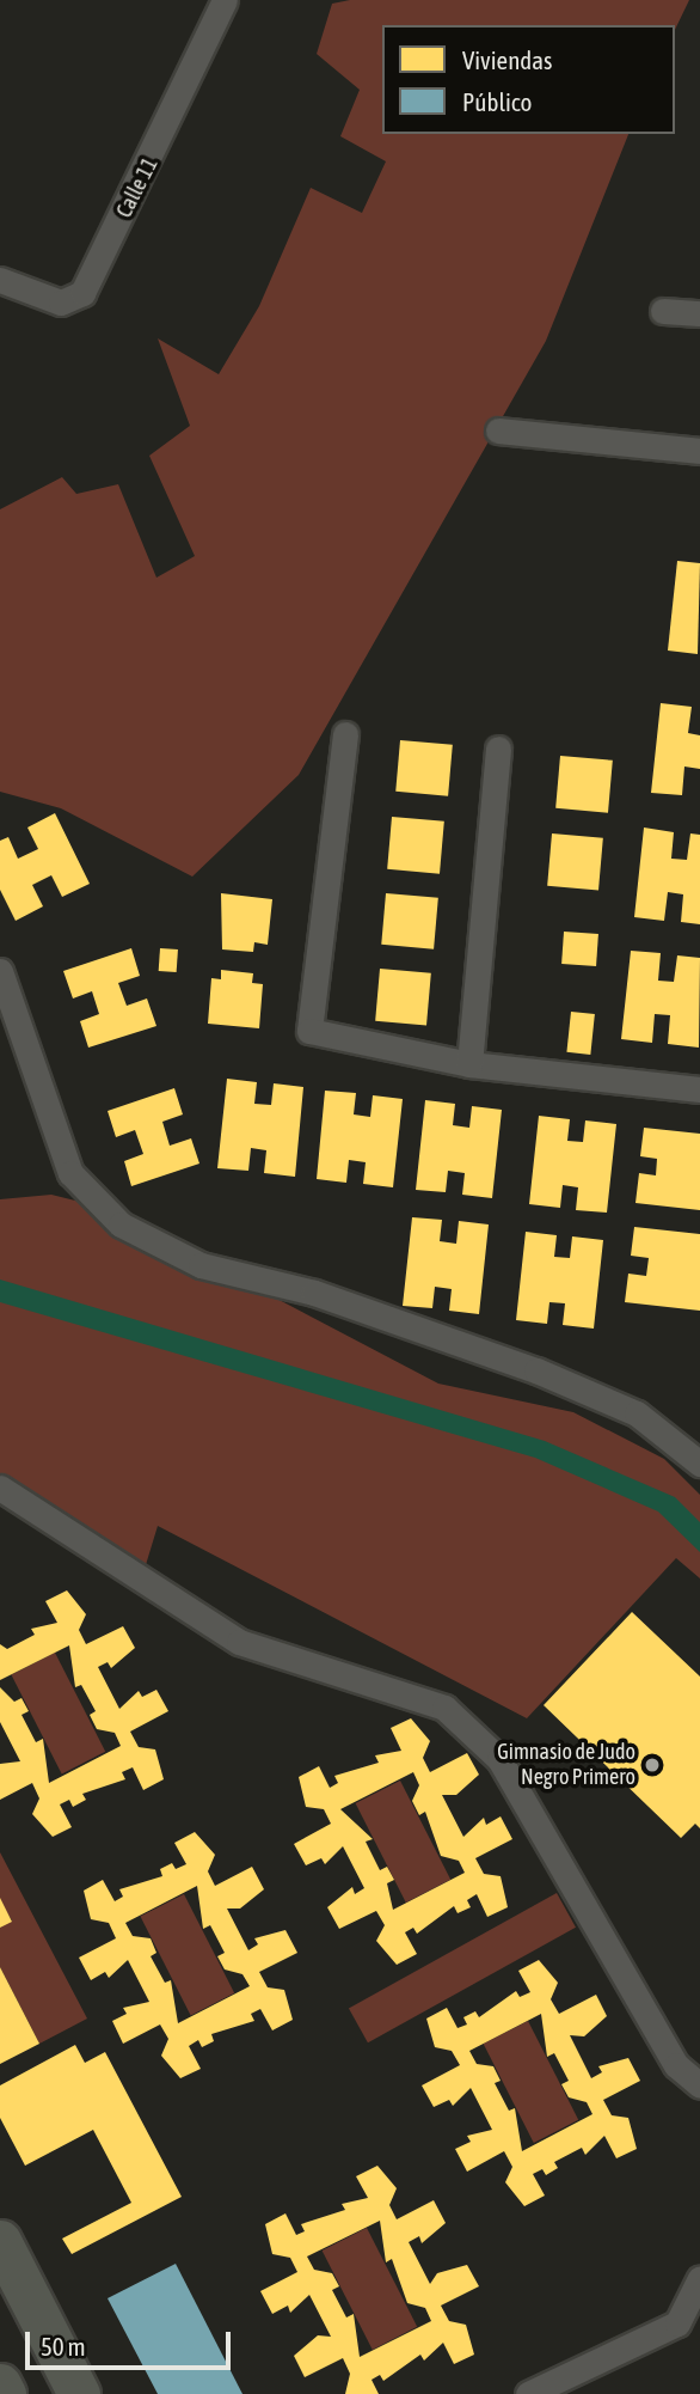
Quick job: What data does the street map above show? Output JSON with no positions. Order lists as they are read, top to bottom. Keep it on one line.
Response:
{"streets":{"street":["Calle 11"]},"places":["Gimnasio de Judo Negro Primero"],"legend":["Viviendas","Público"],"scale_bar":"50 m"}
